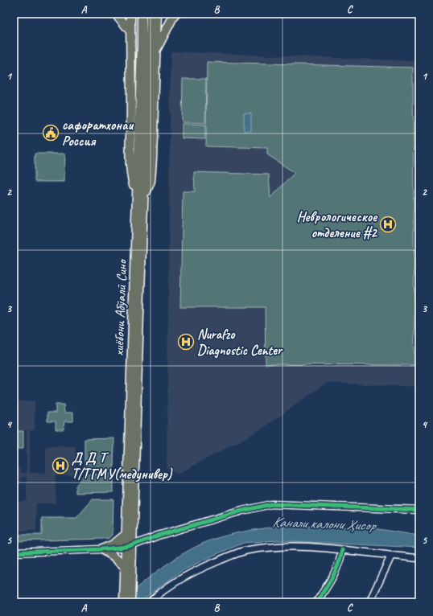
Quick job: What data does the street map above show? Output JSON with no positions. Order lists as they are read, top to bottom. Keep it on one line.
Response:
{"streets":{"main road":["хиёбони Абӯалӣ Сино"]},"water":["Канали калони Ҳисор"],"places":{"public building":["сафоратхонаи Россия"],"hospital":["Неврологическое отделение #2","Nurafzo Diagnostic Center","Д Д Т Т/ТГМУ(медунивер)"]},"grid":{"columns":["A","B","C"],"rows":["1","2","3","4","5"]}}
